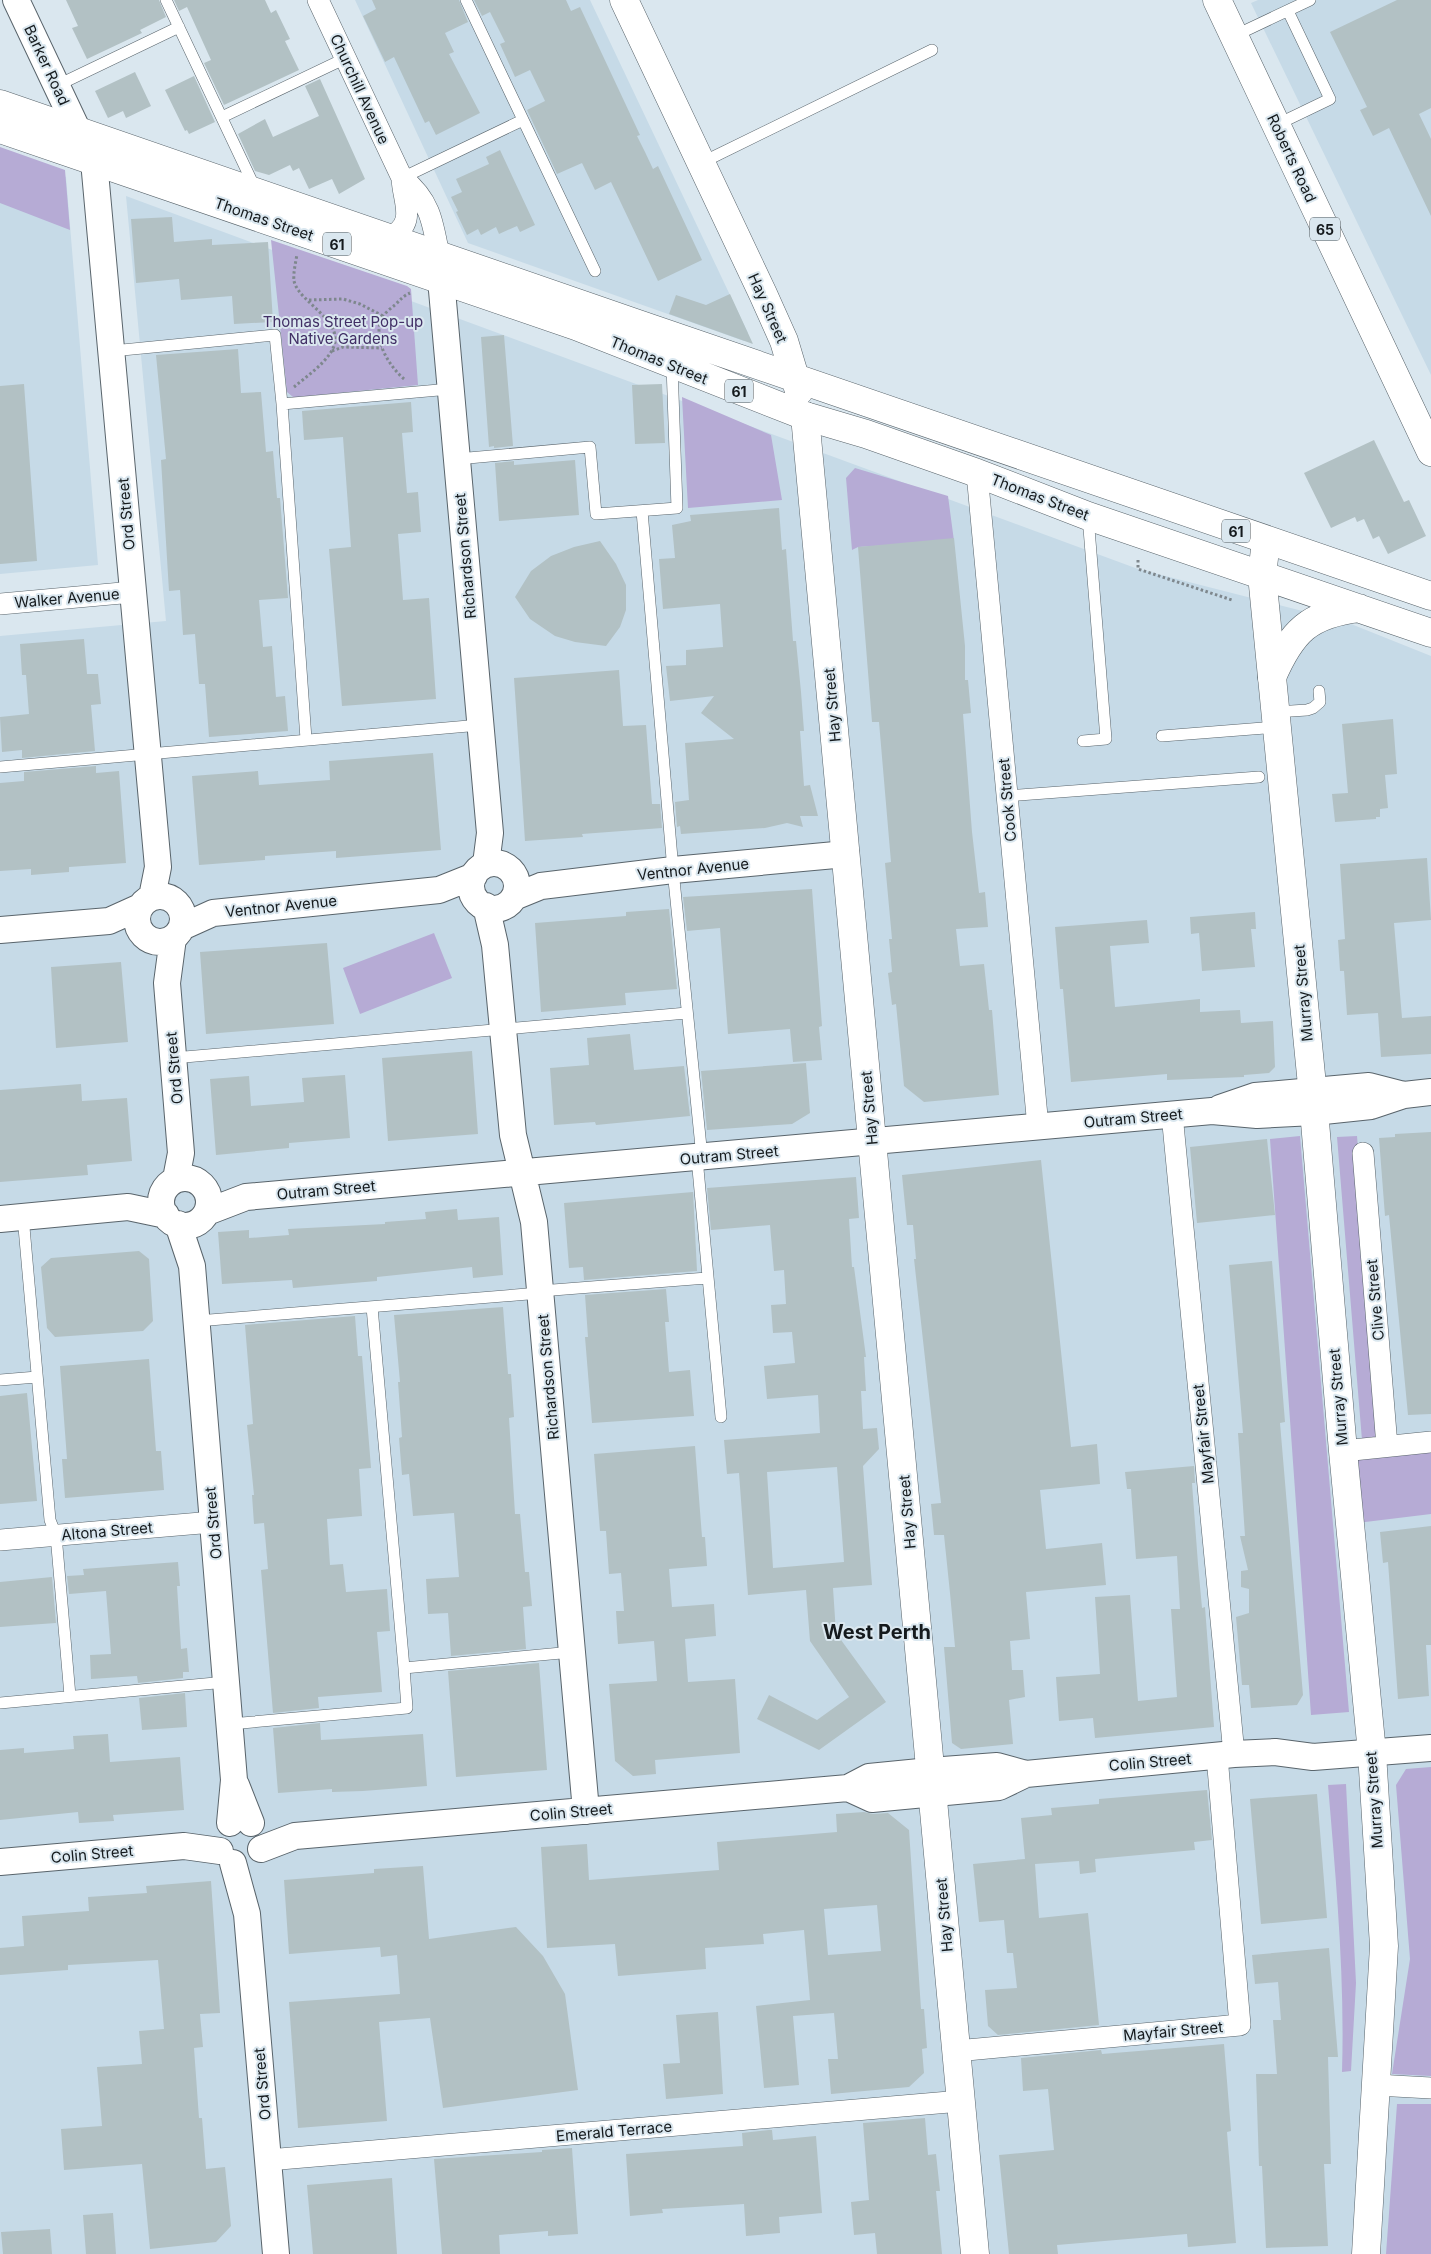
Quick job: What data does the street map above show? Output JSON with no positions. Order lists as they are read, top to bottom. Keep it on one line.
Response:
{"streets":{"main road":["Roberts Road","Thomas Street","65","61","Hay Street","Murray Street"],"street":["Barker Road","Churchill Avenue","Ord Street","Richardson Street","Walker Avenue","Cook Street","Ventnor Avenue","Outram Street","Clive Street","Mayfair Street","Altona Street","Colin Street","Emerald Terrace"]},"crossings":[["Barker Road","Thomas Street"],["Churchill Avenue","Thomas Street"],["Churchill Avenue","Richardson Street"],["Thomas Street","Hay Street"],["Thomas Street","Ord Street"],["Thomas Street","Richardson Street"],["Thomas Street","Cook Street"],["Thomas Street","Murray Street"],["Hay Street","Ventnor Avenue"],["Hay Street","Outram Street"],["Hay Street","Mayfair Street"],["Hay Street","Colin Street"],["Hay Street","Emerald Terrace"],["Ord Street","Walker Avenue"],["Ord Street","Ventnor Avenue"],["Ord Street","Outram Street"],["Ord Street","Altona Street"],["Ord Street","Colin Street"],["Ord Street","Emerald Terrace"],["Richardson Street","Ventnor Avenue"],["Richardson Street","Outram Street"],["Richardson Street","Colin Street"],["Cook Street","Outram Street"],["Murray Street","Outram Street"],["Murray Street","Colin Street"],["Outram Street","Mayfair Street"],["Mayfair Street","Colin Street"]],"districts":["West Perth"],"parks":["Thomas Street Pop-up Native Gardens"]}
